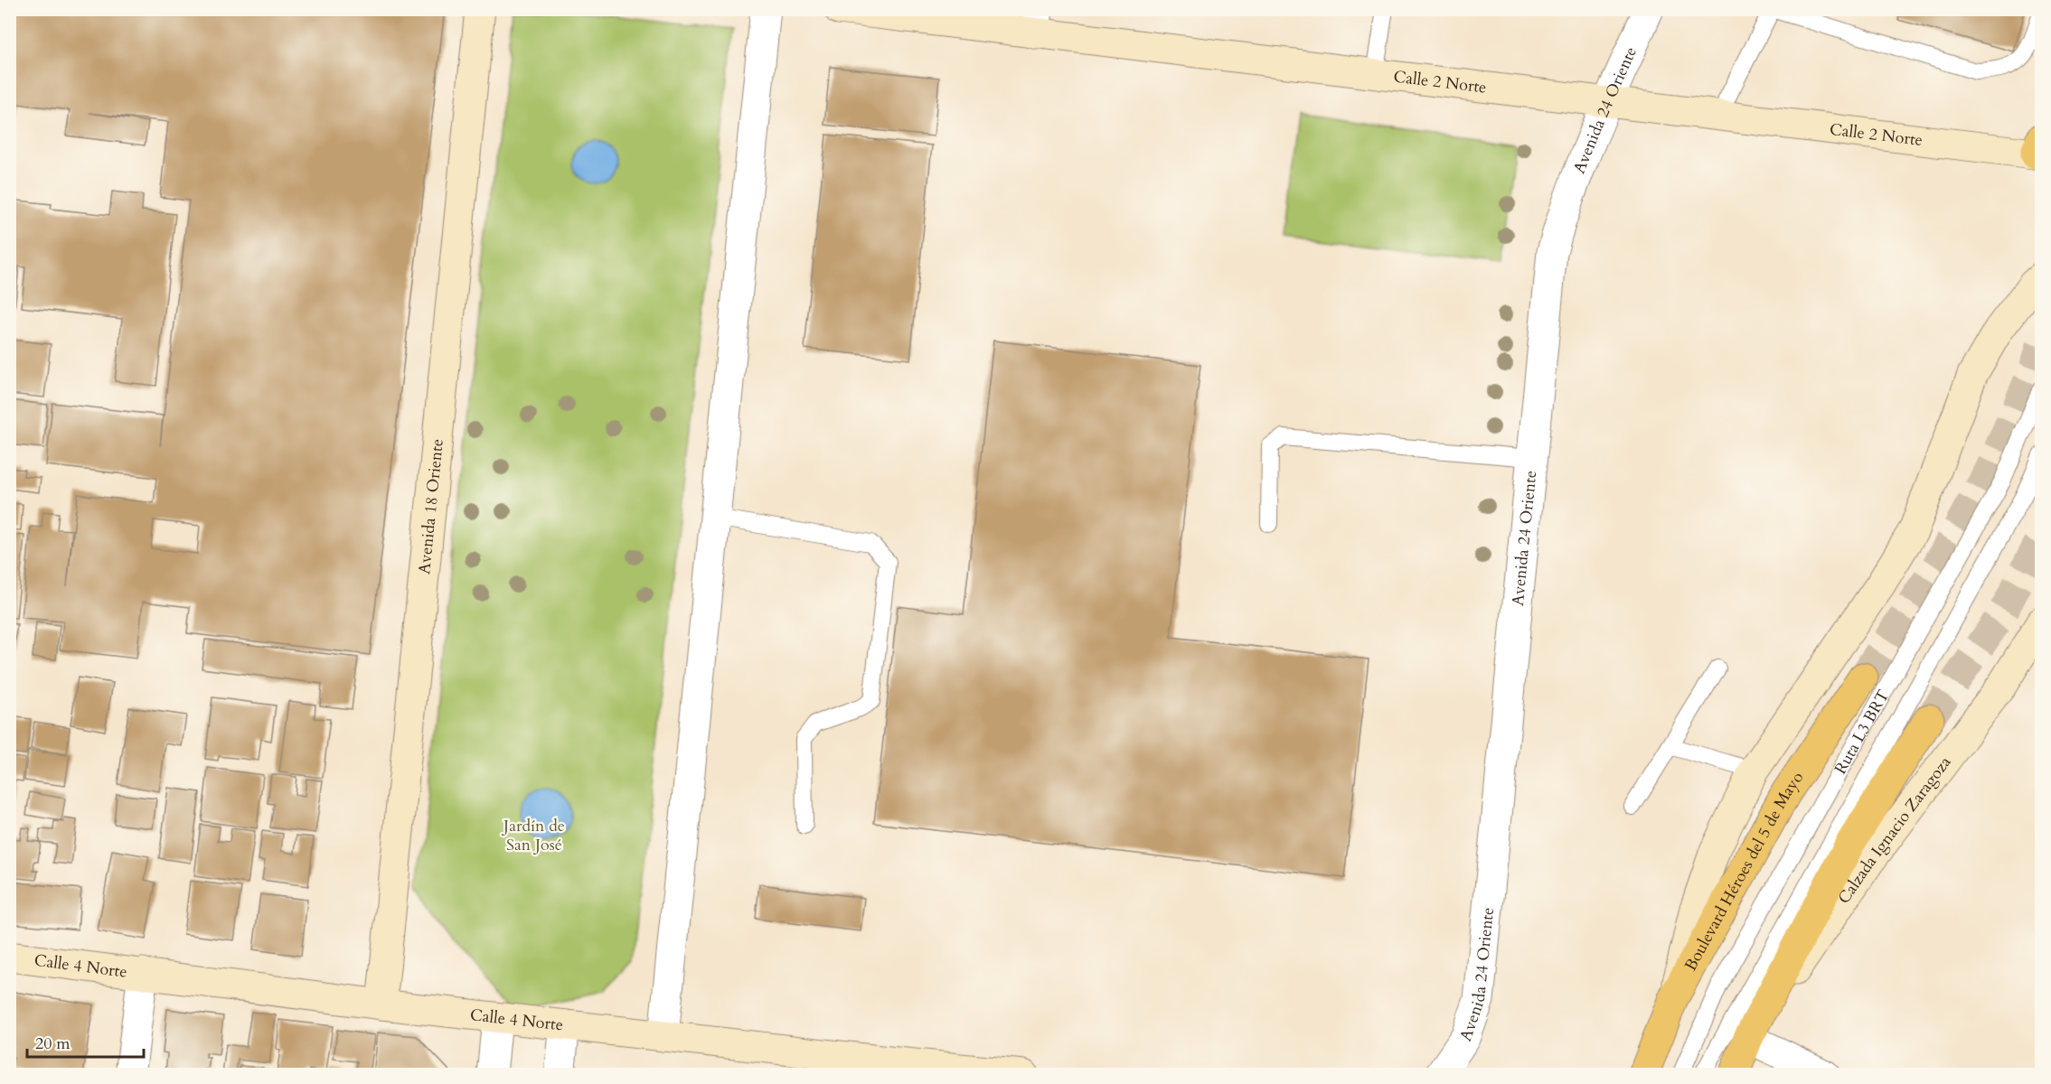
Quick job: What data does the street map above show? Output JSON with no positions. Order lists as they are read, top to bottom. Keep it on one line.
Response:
{"streets":{"main road":["Boulevard Héroes del 5 de Mayo"],"street":["Calle 2 Norte","Avenida 24 Oriente","Avenida 18 Oriente","Calzada Ignacio Zaragoza","Calle 4 Norte"],"lane":["Ruta L3 BRT"]},"crossings":[["Calle 2 Norte","Avenida 24 Oriente"],["Avenida 18 Oriente","Calle 4 Norte"]],"parks":["Jardín de San José"],"scale_bar":"20 m"}
